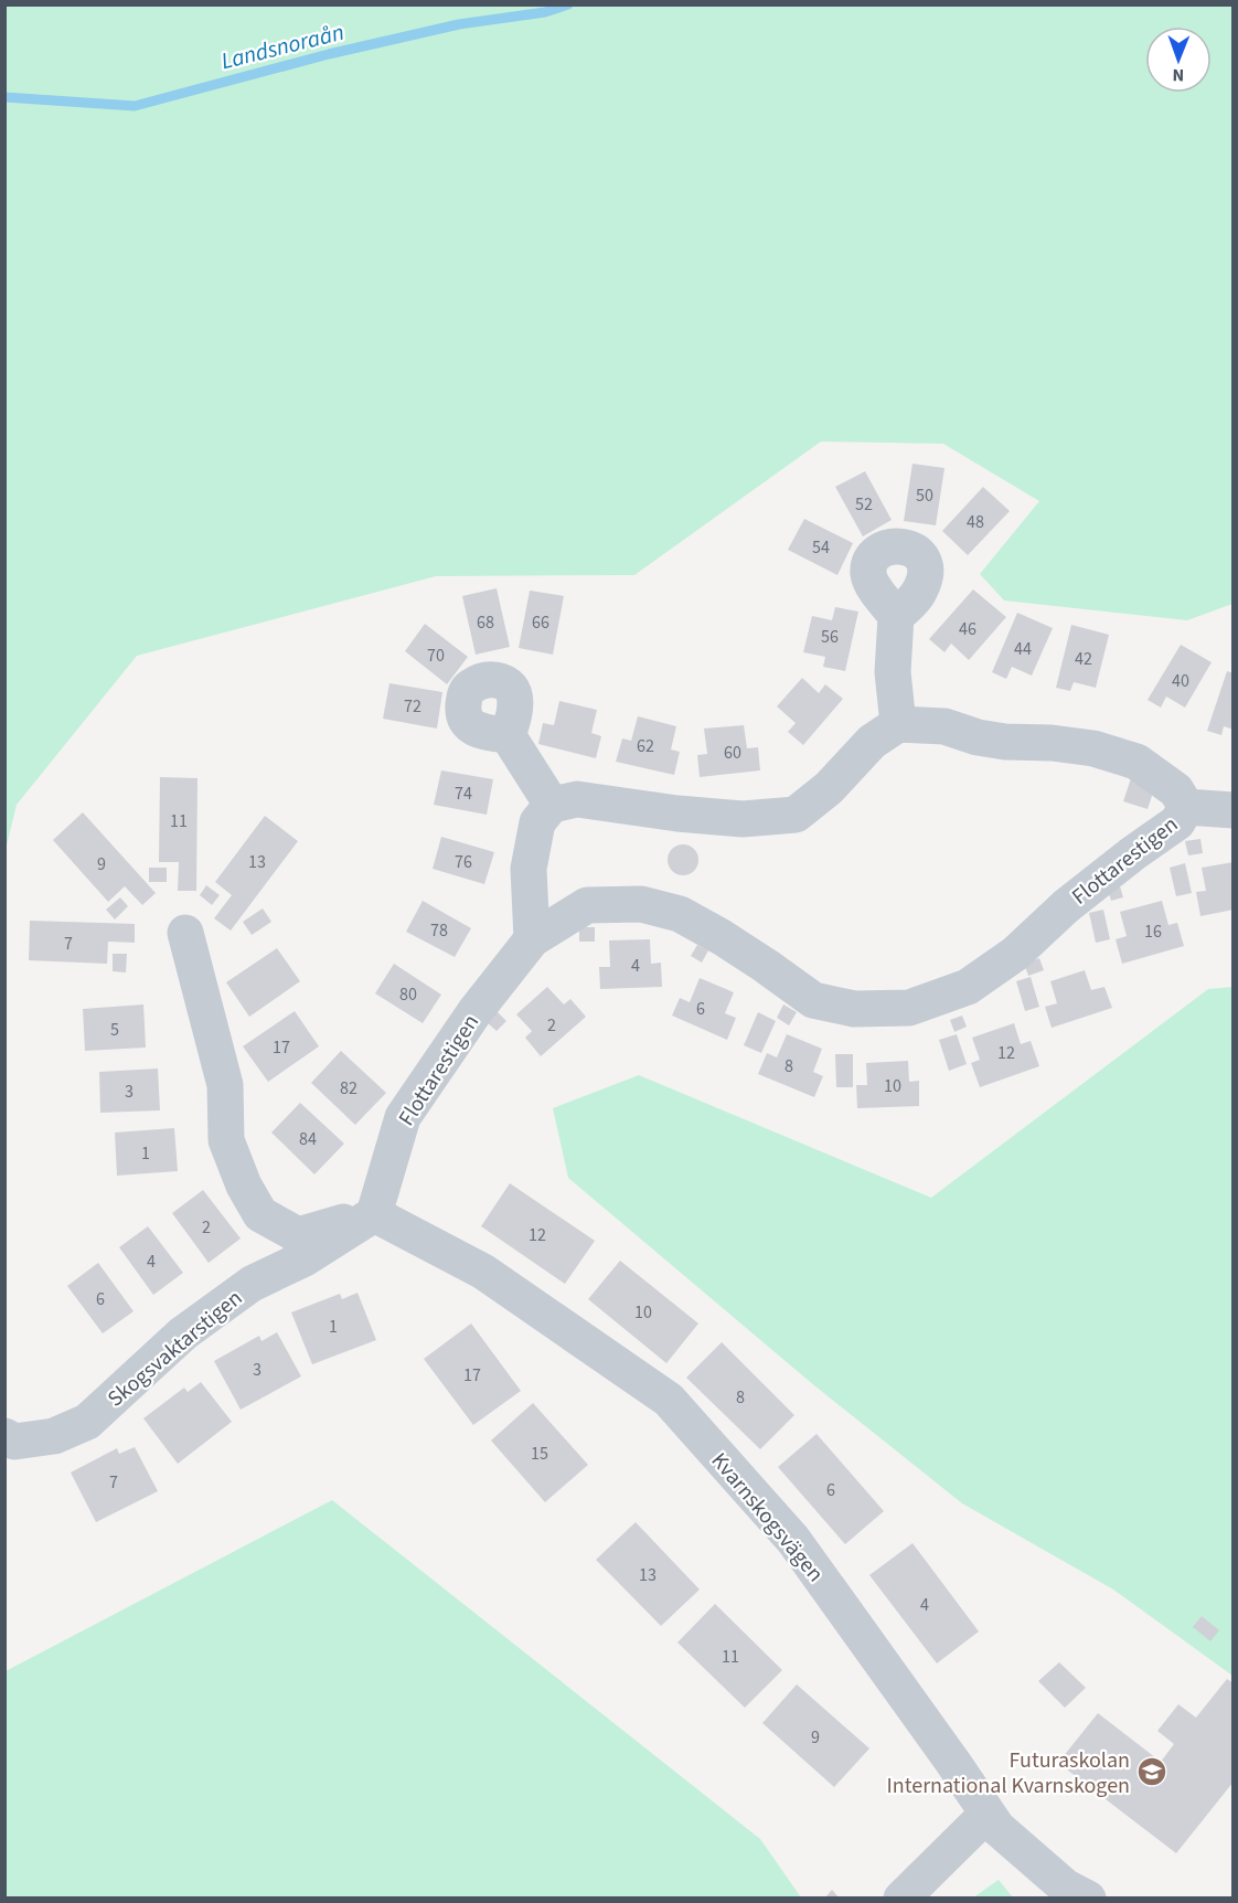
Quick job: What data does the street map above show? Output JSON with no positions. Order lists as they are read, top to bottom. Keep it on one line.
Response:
{"streets":{"street":["Flottarestigen","Skogsvaktarstigen","Kvarnskogsvägen"]},"crossings":[["Flottarestigen","Skogsvaktarstigen"],["Flottarestigen","Kvarnskogsvägen"],["Skogsvaktarstigen","Kvarnskogsvägen"]],"water":["Landsnoraån"],"places":{"school or university":["Futuraskolan International Kvarnskogen"]},"house_numbers":["50","52","48","54","68","66","46","56","44","70","42","40","72","62","60","74","11","13","76","9","78","16","7","4","80","6","2","5","17","12","8","10","82","3","84","1","2","12","4","6","10","1","3","17","8","15","7","6","13","4","11","9"],"north":"bottom"}
